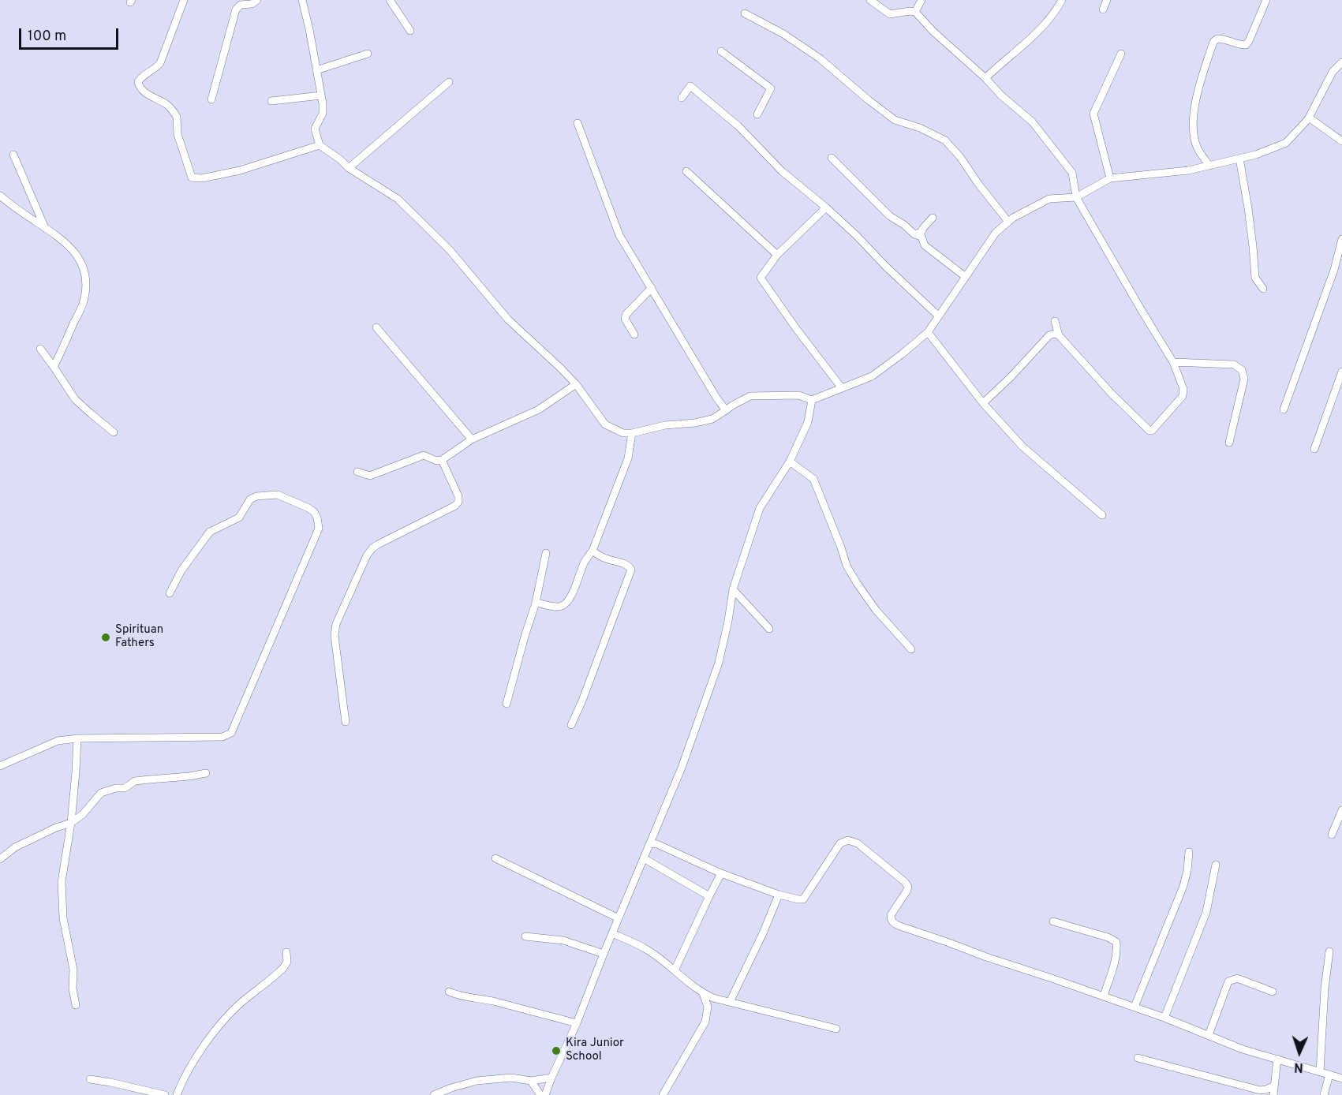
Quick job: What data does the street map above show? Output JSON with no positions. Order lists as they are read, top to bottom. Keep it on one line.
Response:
{"places":["Spirituan Fathers","Kira Junior School"],"scale_bar":"100 m","north":"bottom"}
